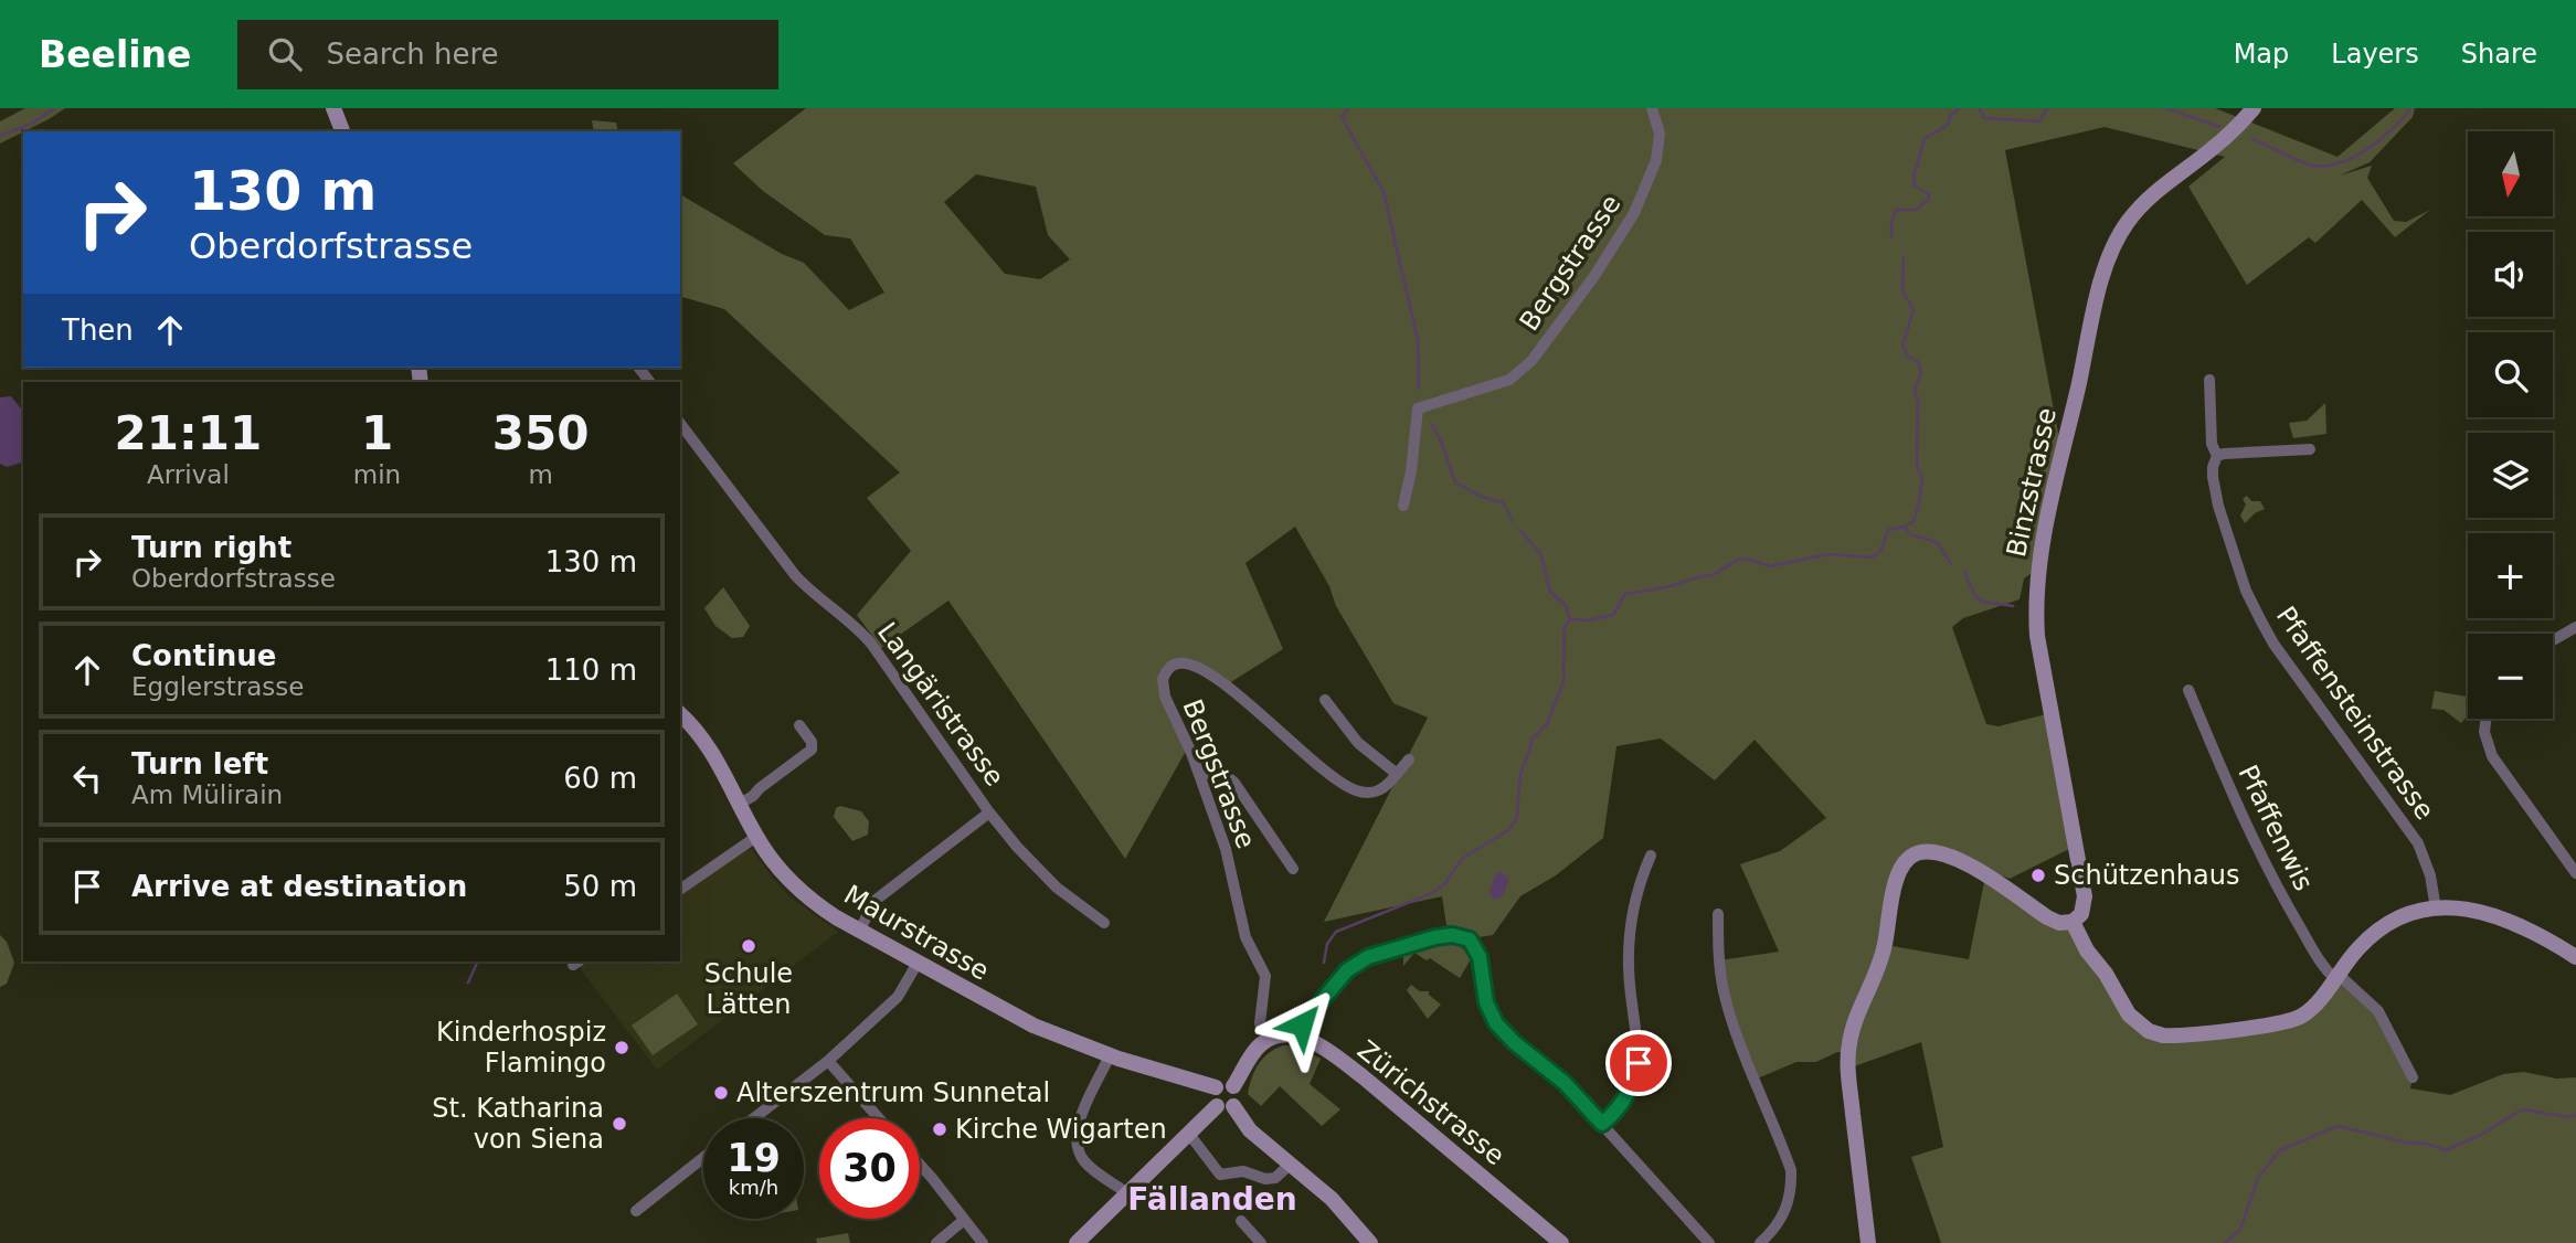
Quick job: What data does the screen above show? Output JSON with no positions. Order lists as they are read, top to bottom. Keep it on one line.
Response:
{"streets":{"main road":["Binzstrasse","Maurstrasse","Zürichstrasse"],"street":["Bergstrasse","Langäristrasse","Pfaffensteinstrasse","Pfaffenwis"]},"crossings":[["Langäristrasse","Maurstrasse"]],"districts":["Fällanden"],"places":["Schützenhaus","Schule Lätten","Kinderhospiz Flamingo","Alterszentrum Sunnetal","St. Katharina von Siena","Kirche Wigarten"],"north":"bottom","page":{"header":"Beeline","search":"Search here","nav":["Map","Layers","Share"],"map_buttons":["+","−"],"turn":["130 m","Oberdorfstrasse"],"then":"Then","eta":["21:11","Arrival","1","min","350","m"],"list":[{"name":"Turn right","note":"Oberdorfstrasse","value":"130 m"},{"name":"Continue","note":"Egglerstrasse","value":"110 m"},{"name":"Turn left","note":"Am Mülirain","value":"60 m"},{"name":"Arrive at destination","value":"50 m"}],"speed":"19 km/h","limit":"30"}}
